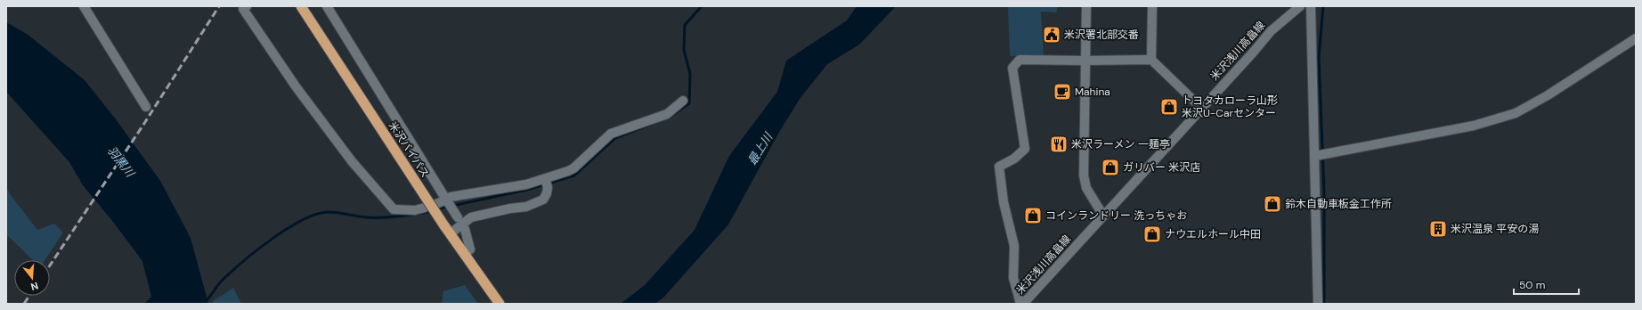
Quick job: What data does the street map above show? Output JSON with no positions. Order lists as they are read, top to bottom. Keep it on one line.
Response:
{"streets":{"highway":["米沢バイパス"],"street":["米沢浅川高畠線"]},"water":["最上川","羽黒川"],"places":{"public building":["米沢署北部交番"],"cafe":["Mahina"],"shop":["トヨタカローラ山形 米沢U-Carセンター","ガリバー 米沢店","鈴木自動車板金工作所","コインランドリー 洗っちゃお","ナウエルホール中田"],"restaurant":["米沢ラーメン 一麺亭"],"building":["米沢温泉 平安の湯"]},"scale_bar":"50 m","north":"bottom"}
